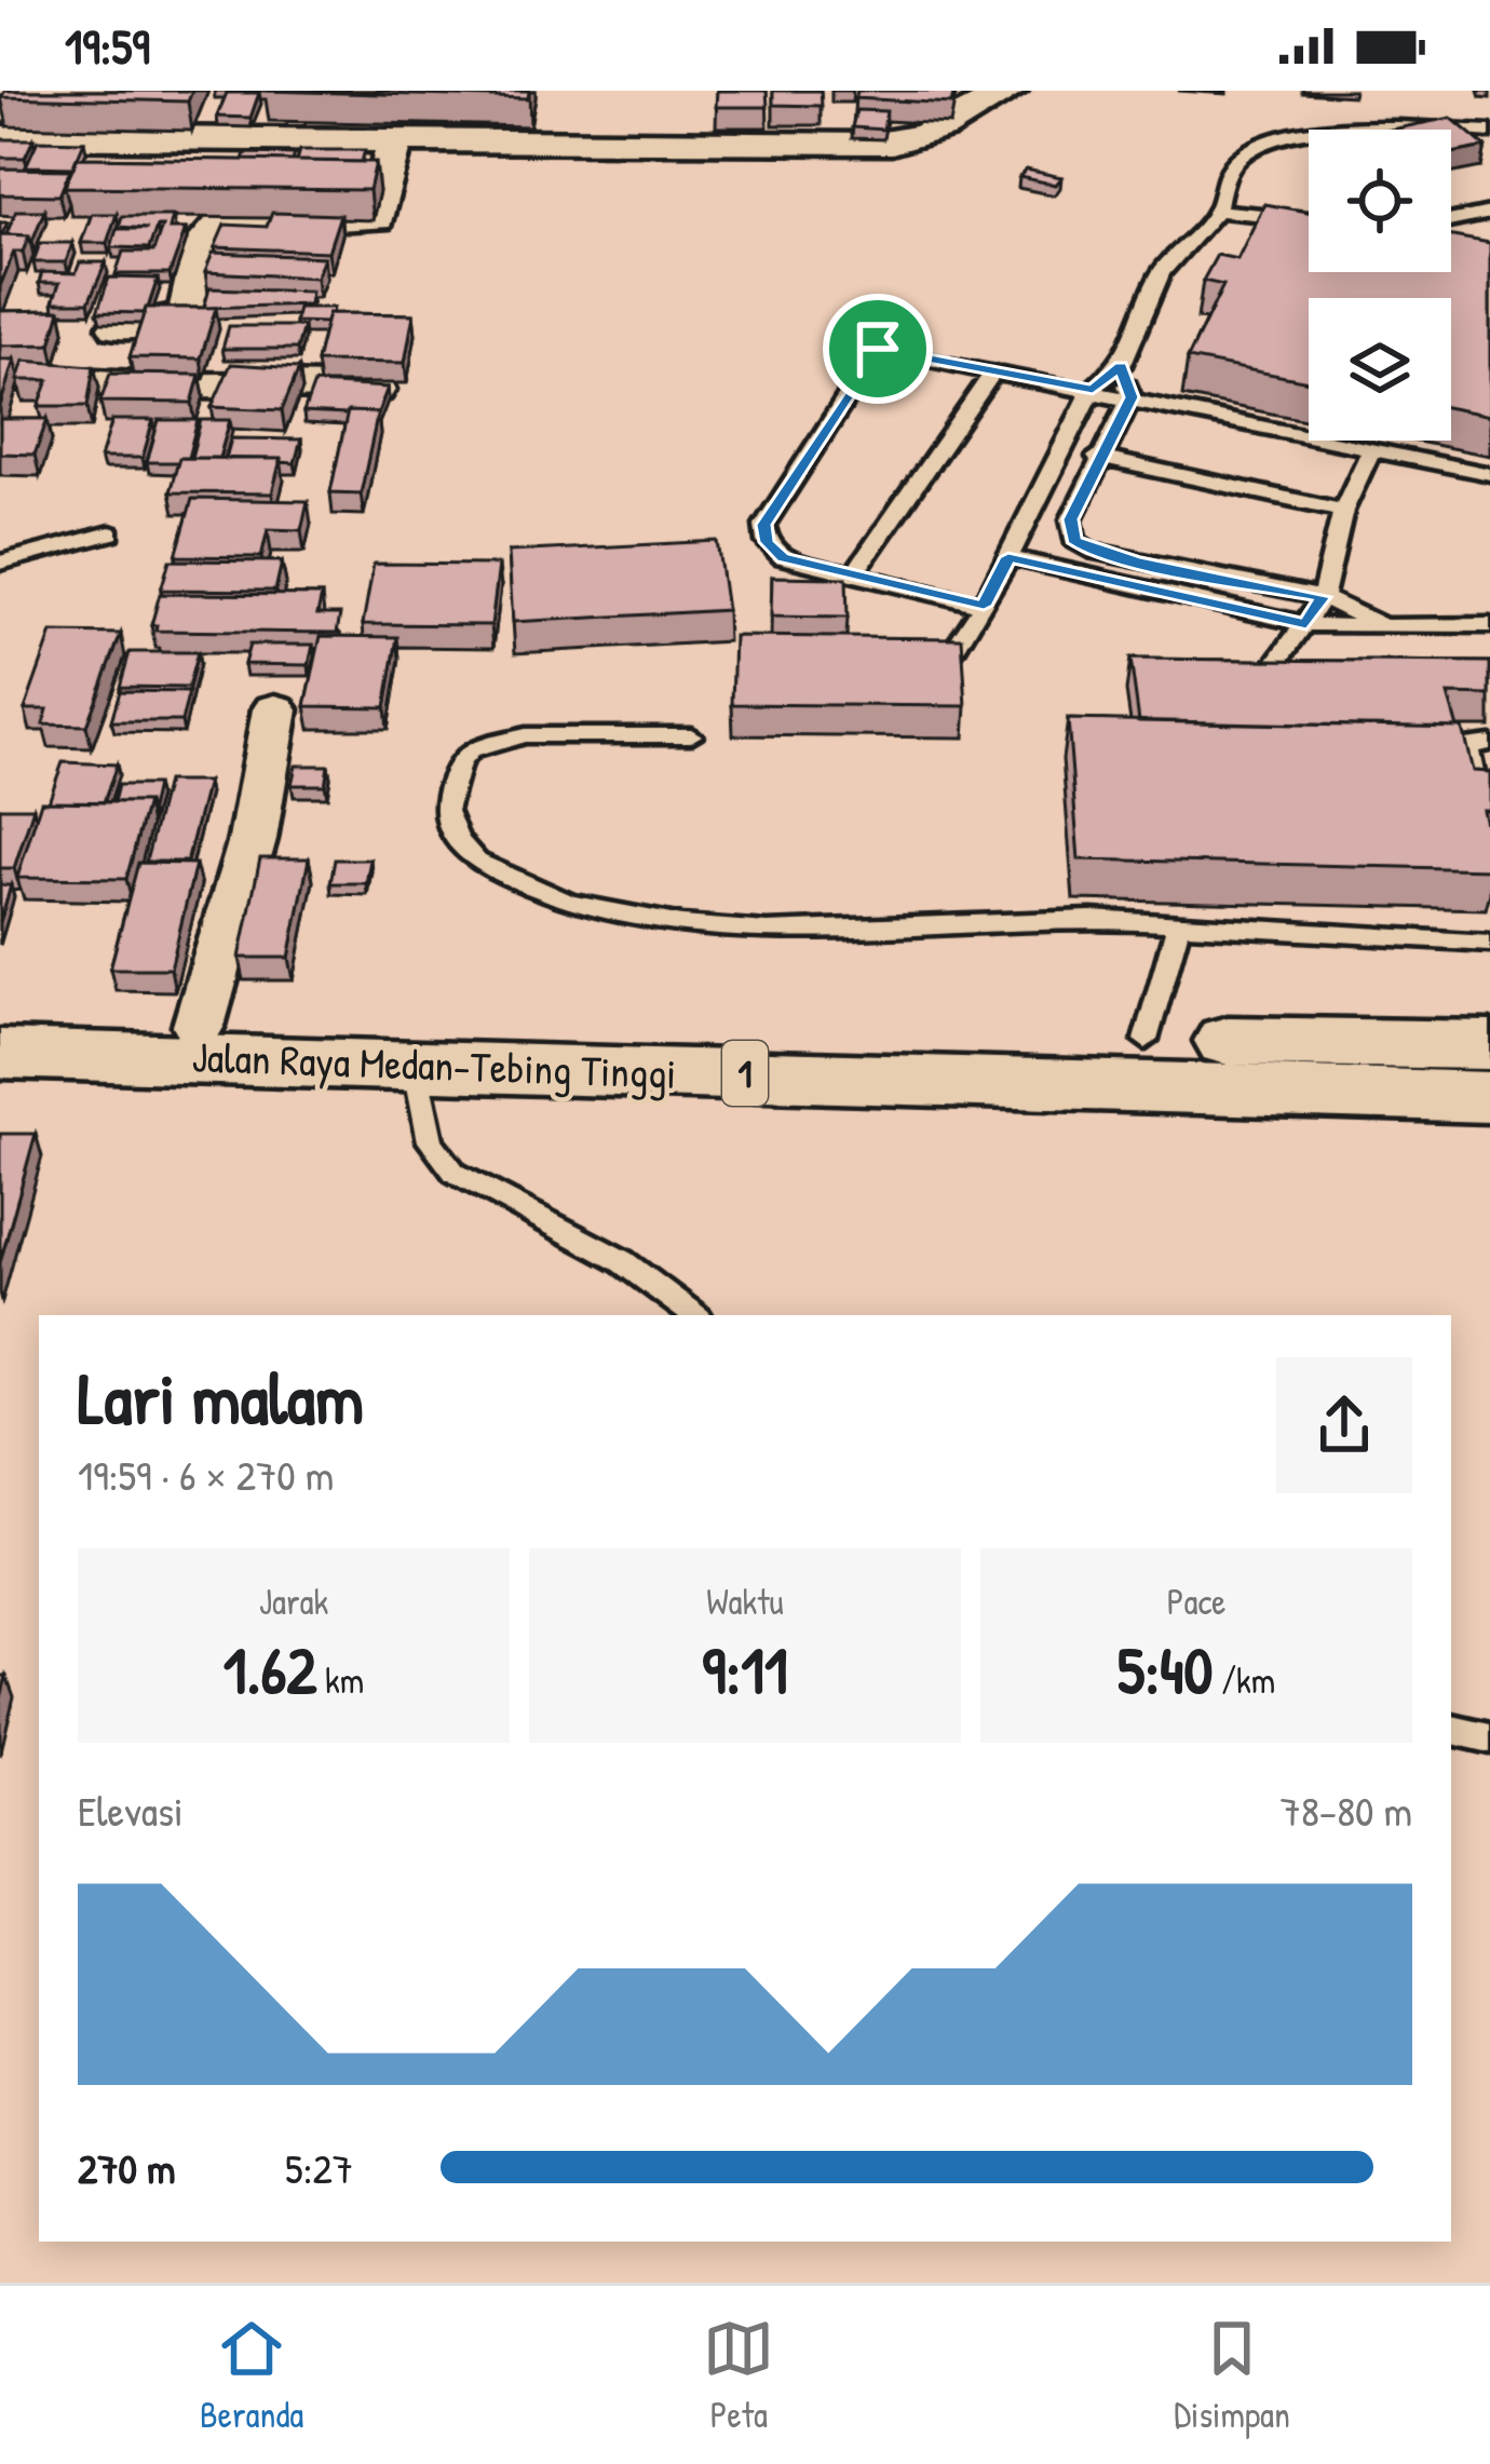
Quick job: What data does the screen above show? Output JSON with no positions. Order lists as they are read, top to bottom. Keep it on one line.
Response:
{"streets":{"highway":["Jalan Raya Medan-Tebing Tinggi","1"]},"page":{"status":"19:59","heading":["Lari malam","19:59 · 6 × 270 m"],"stats":[["Jarak","1.62 km"],["Waktu","9:11"],["Pace","5:40 /km"]],"chart":["Elevasi","78–80 m"],"list":[{"name":"270 m","note":"5:27"}],"tabs":["Beranda","Peta","Disimpan"]}}
